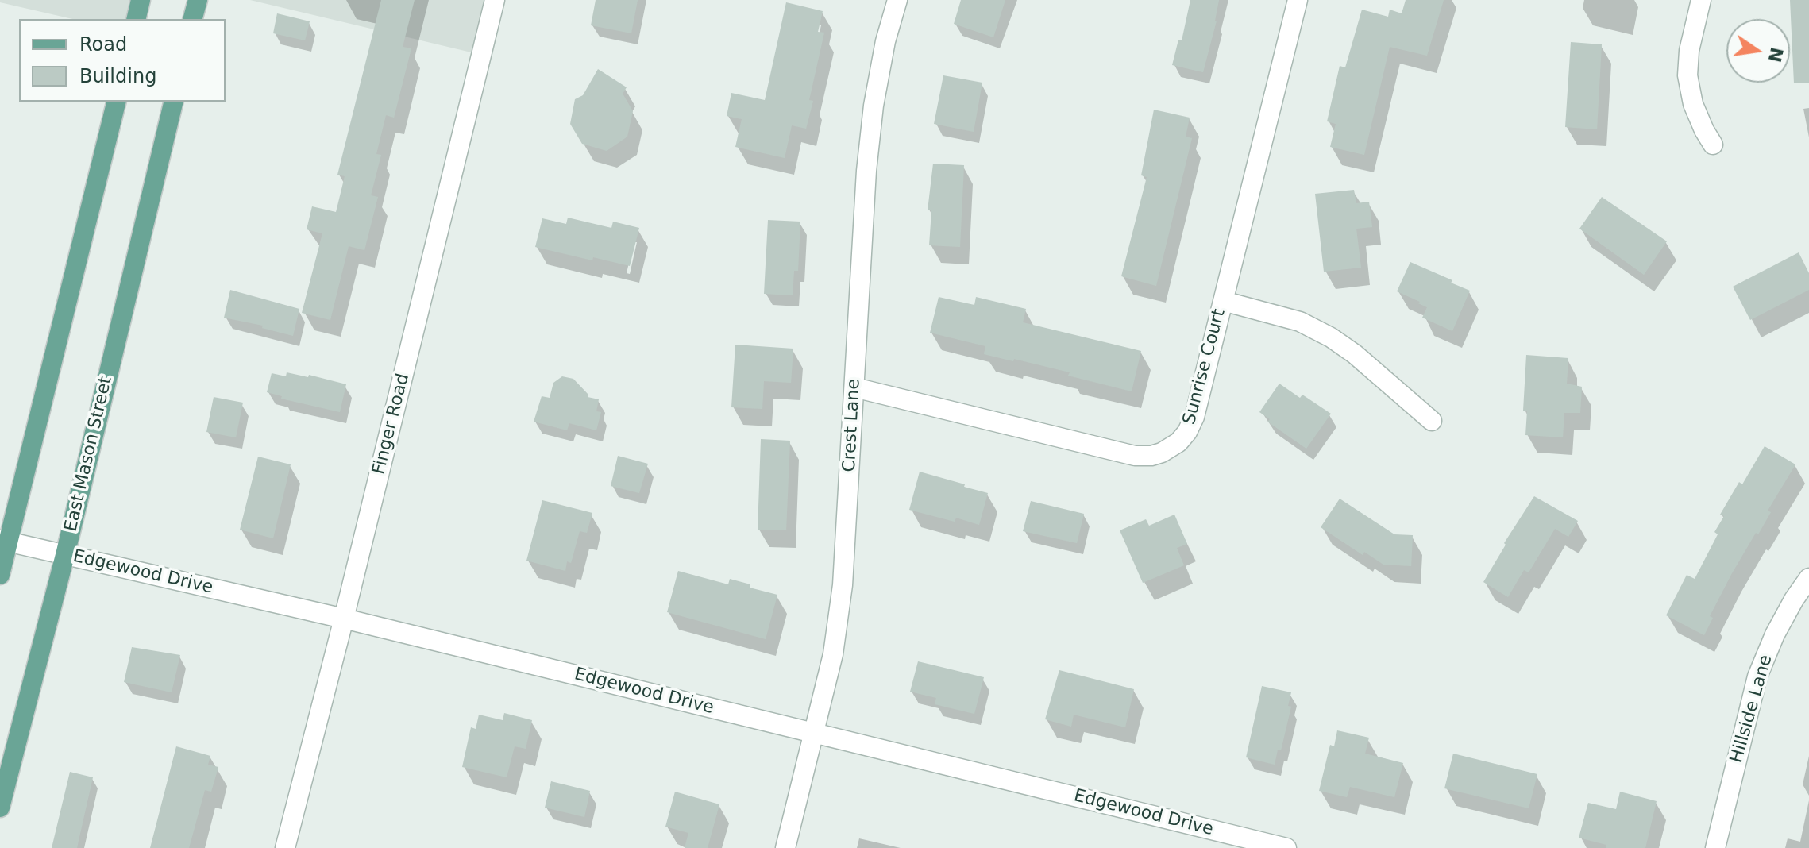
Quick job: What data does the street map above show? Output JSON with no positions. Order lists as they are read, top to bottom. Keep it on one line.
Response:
{"streets":{"main road":["East Mason Street"],"street":["Sunrise Court","Finger Road","Crest Lane","Edgewood Drive","Hillside Lane"]},"crossings":[["Sunrise Court","Crest Lane"],["Finger Road","Edgewood Drive"],["Crest Lane","Edgewood Drive"],["East Mason Street","Edgewood Drive"]],"legend":["Road","Building"],"north":"right"}
